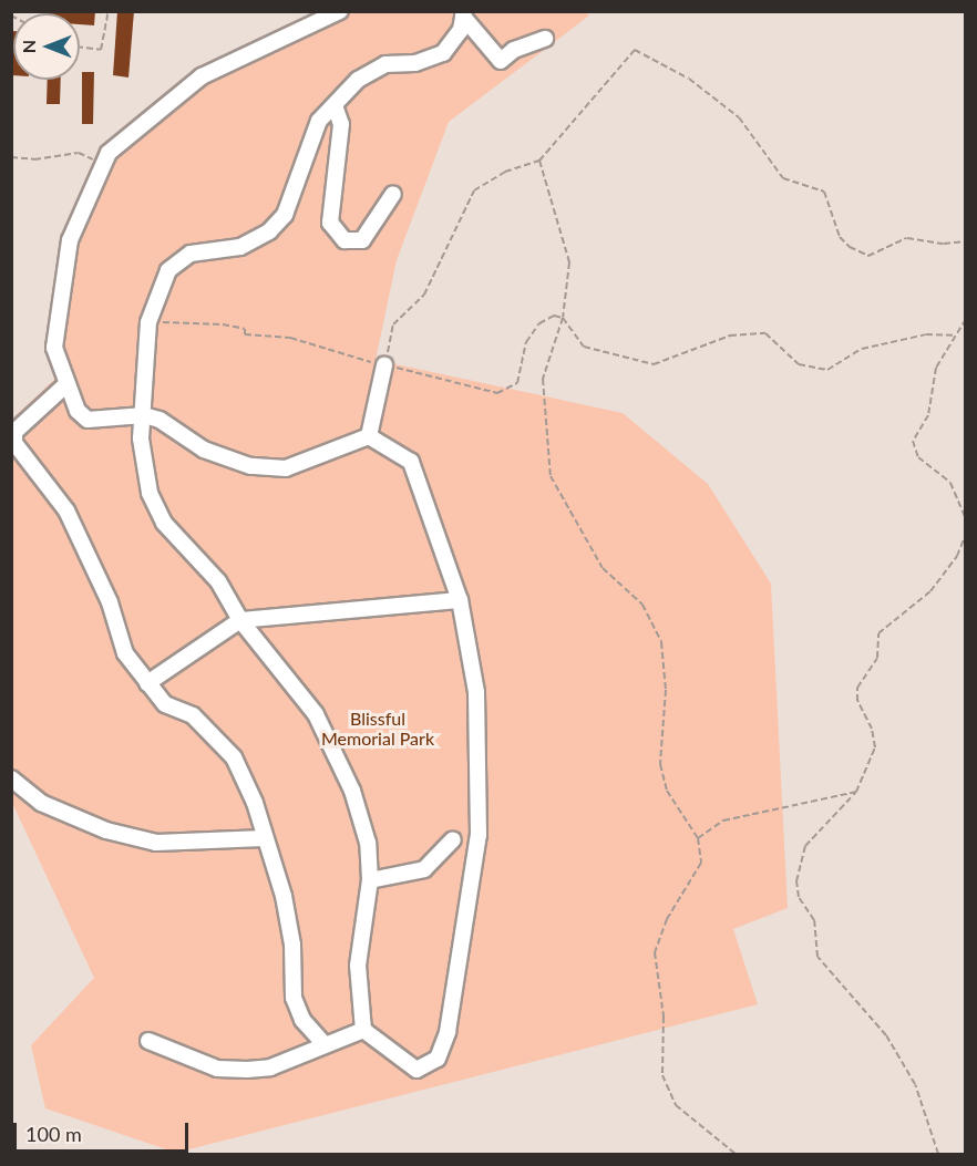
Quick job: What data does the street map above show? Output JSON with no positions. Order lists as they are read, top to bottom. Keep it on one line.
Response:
{"parks":["Blissful Memorial Park"],"scale_bar":"100 m","north":"left"}
